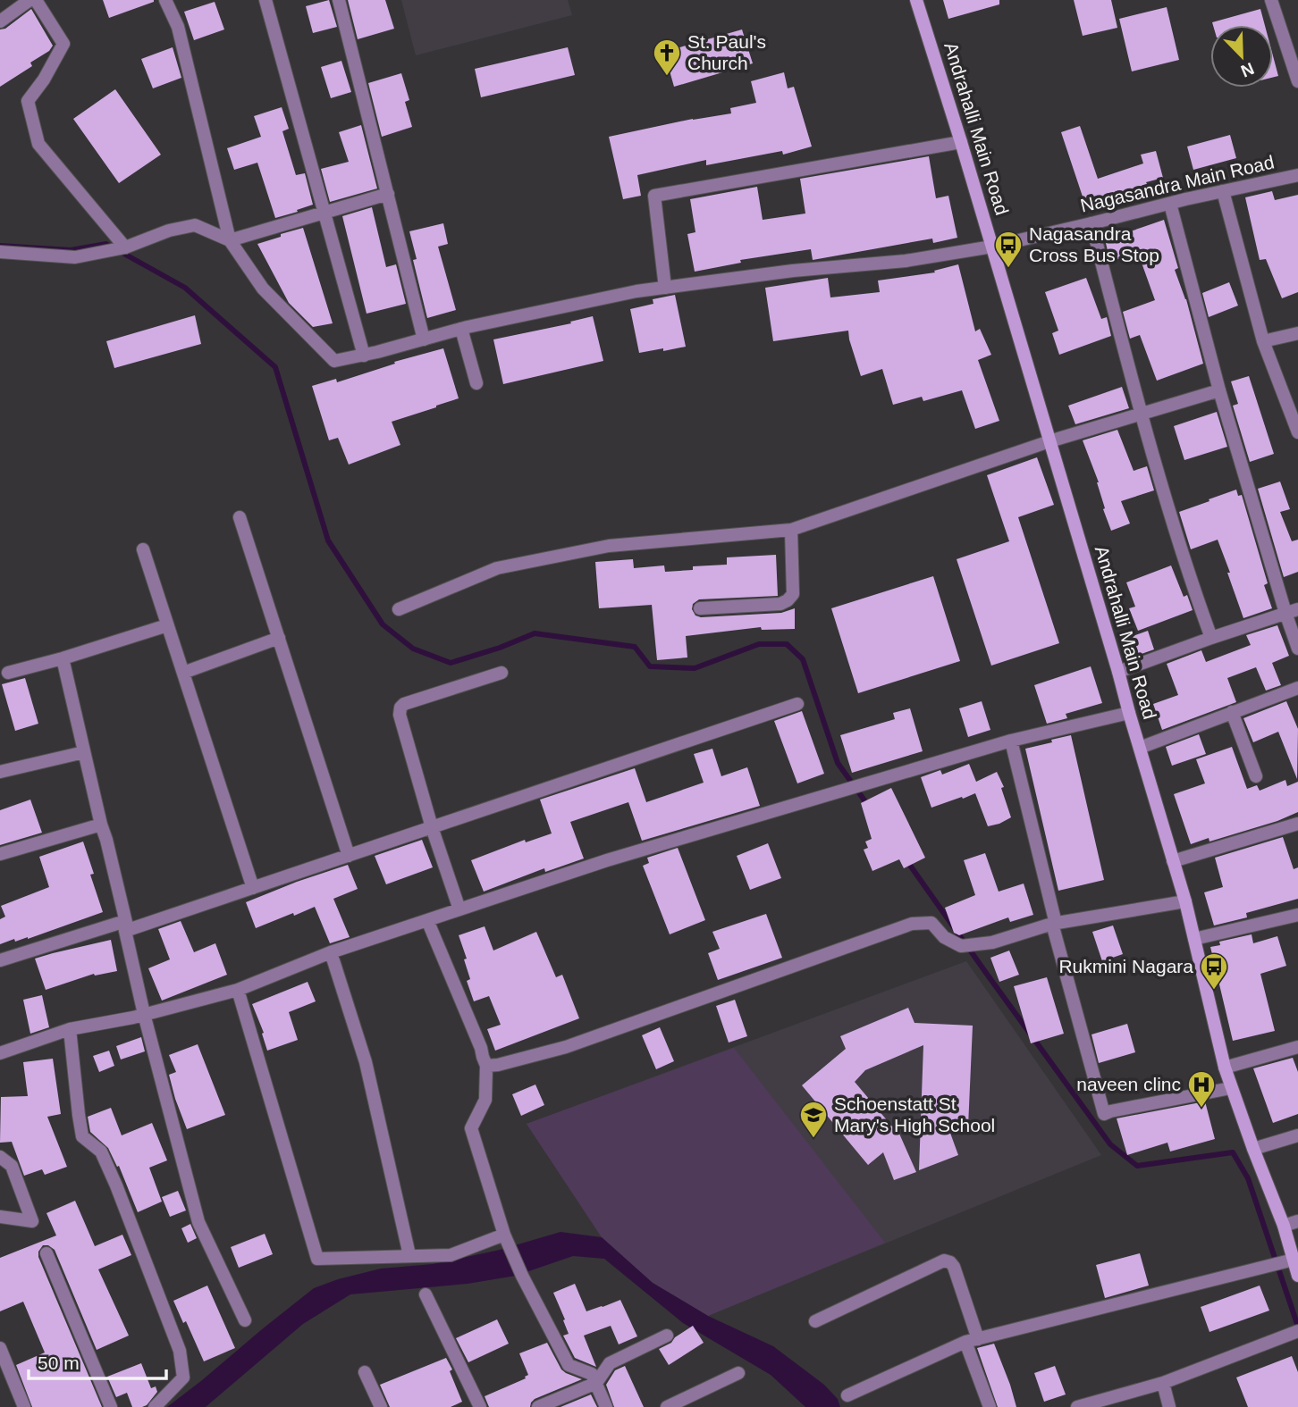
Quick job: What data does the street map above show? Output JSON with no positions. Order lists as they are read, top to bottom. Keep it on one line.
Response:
{"streets":{"main road":["Andrahalli Main Road"],"street":["Nagasandra Main Road"]},"crossings":[["Andrahalli Main Road","Nagasandra Main Road"]],"places":{"church":["St. Paul's Church"],"bus stop":["Nagasandra Cross Bus Stop","Rukmini Nagara"],"hospital":["naveen clinc"],"school or university":["Schoenstatt St Mary's High School"]},"scale_bar":"50 m","north":"bottom right"}
